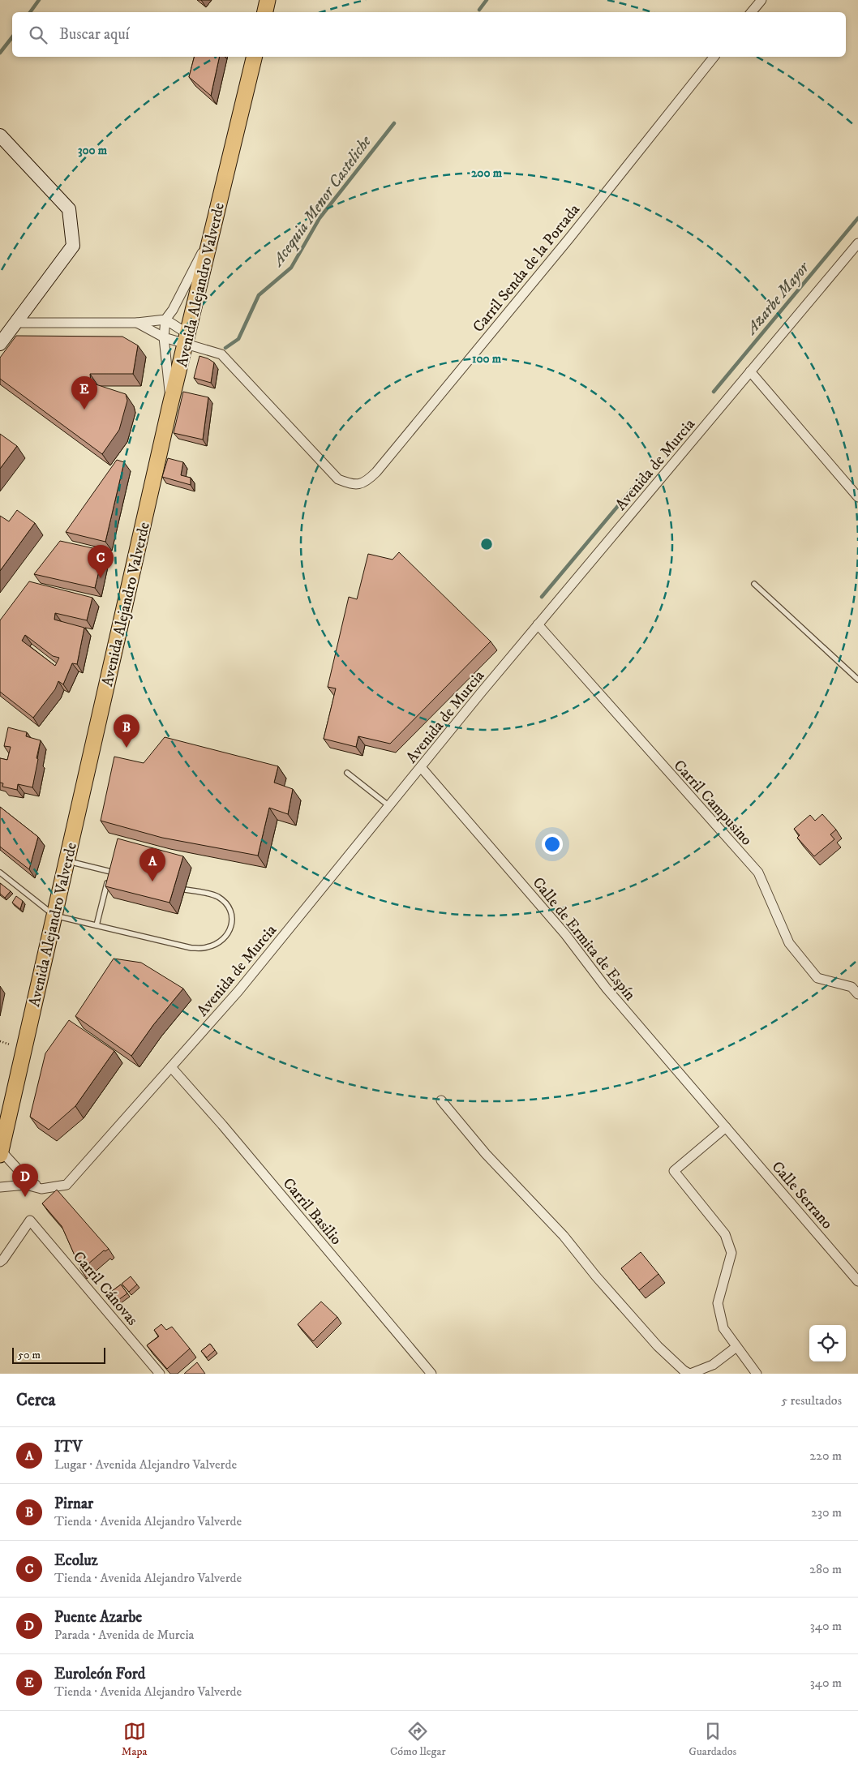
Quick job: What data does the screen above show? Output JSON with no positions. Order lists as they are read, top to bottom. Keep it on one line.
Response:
{"streets":{"main road":["Avenida Alejandro Valverde"],"street":["Carril Senda de la Portada","Avenida de Murcia","Carril Campusino","Calle de Ermita de Espín","Calle Serrano","Carril Basilio","Carril Cánovas"]},"crossings":[["Carril Senda de la Portada","Avenida Alejandro Valverde"],["Avenida de Murcia","Carril Campusino"],["Avenida de Murcia","Calle de Ermita de Espín"],["Avenida de Murcia","Carril Basilio"],["Calle de Ermita de Espín","Calle Serrano"]],"water":["Acequia Menor Casteliche","Azarbe Mayor"],"scale_bar":"50 m","page":{"search":"Buscar aquí","pins":["E","C","B","A","D"],"scale":"50 m","heading":["Cerca","5 resultados"],"list":[{"mark":"A","name":"ITV","note":"Lugar · Avenida Alejandro Valverde","value":"220 m"},{"mark":"B","name":"Pirnar","note":"Tienda · Avenida Alejandro Valverde","value":"230 m"},{"mark":"C","name":"Ecoluz","note":"Tienda · Avenida Alejandro Valverde","value":"280 m"},{"mark":"D","name":"Puente Azarbe","note":"Parada · Avenida de Murcia","value":"340 m"},{"mark":"E","name":"Euroleón Ford","note":"Tienda · Avenida Alejandro Valverde","value":"340 m"}],"nav":["Mapa","Cómo llegar","Guardados"]},"rings":["300 m","200 m","100 m"]}
